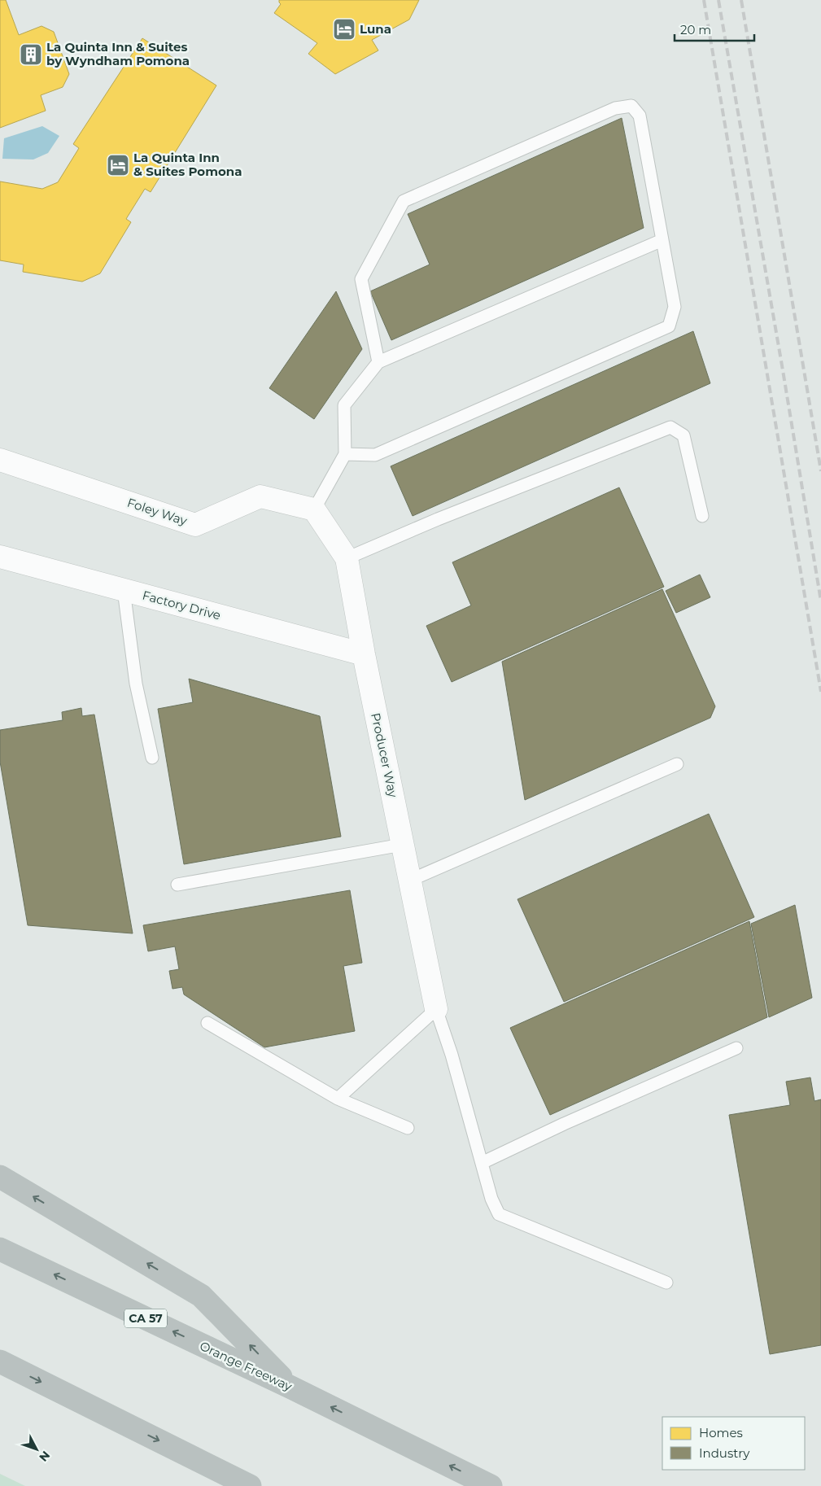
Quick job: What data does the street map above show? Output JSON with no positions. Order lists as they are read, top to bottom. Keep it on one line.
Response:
{"streets":{"highway":["CA 57","Orange Freeway"],"street":["Foley Way","Factory Drive","Producer Way"]},"crossings":[["Foley Way","Producer Way"],["Factory Drive","Producer Way"]],"places":{"hotel":["Luna","La Quinta Inn & Suites Pomona"],"building":["La Quinta Inn & Suites by Wyndham Pomona"]},"legend":["Homes","Industry"],"scale_bar":"20 m","north":"bottom right"}
